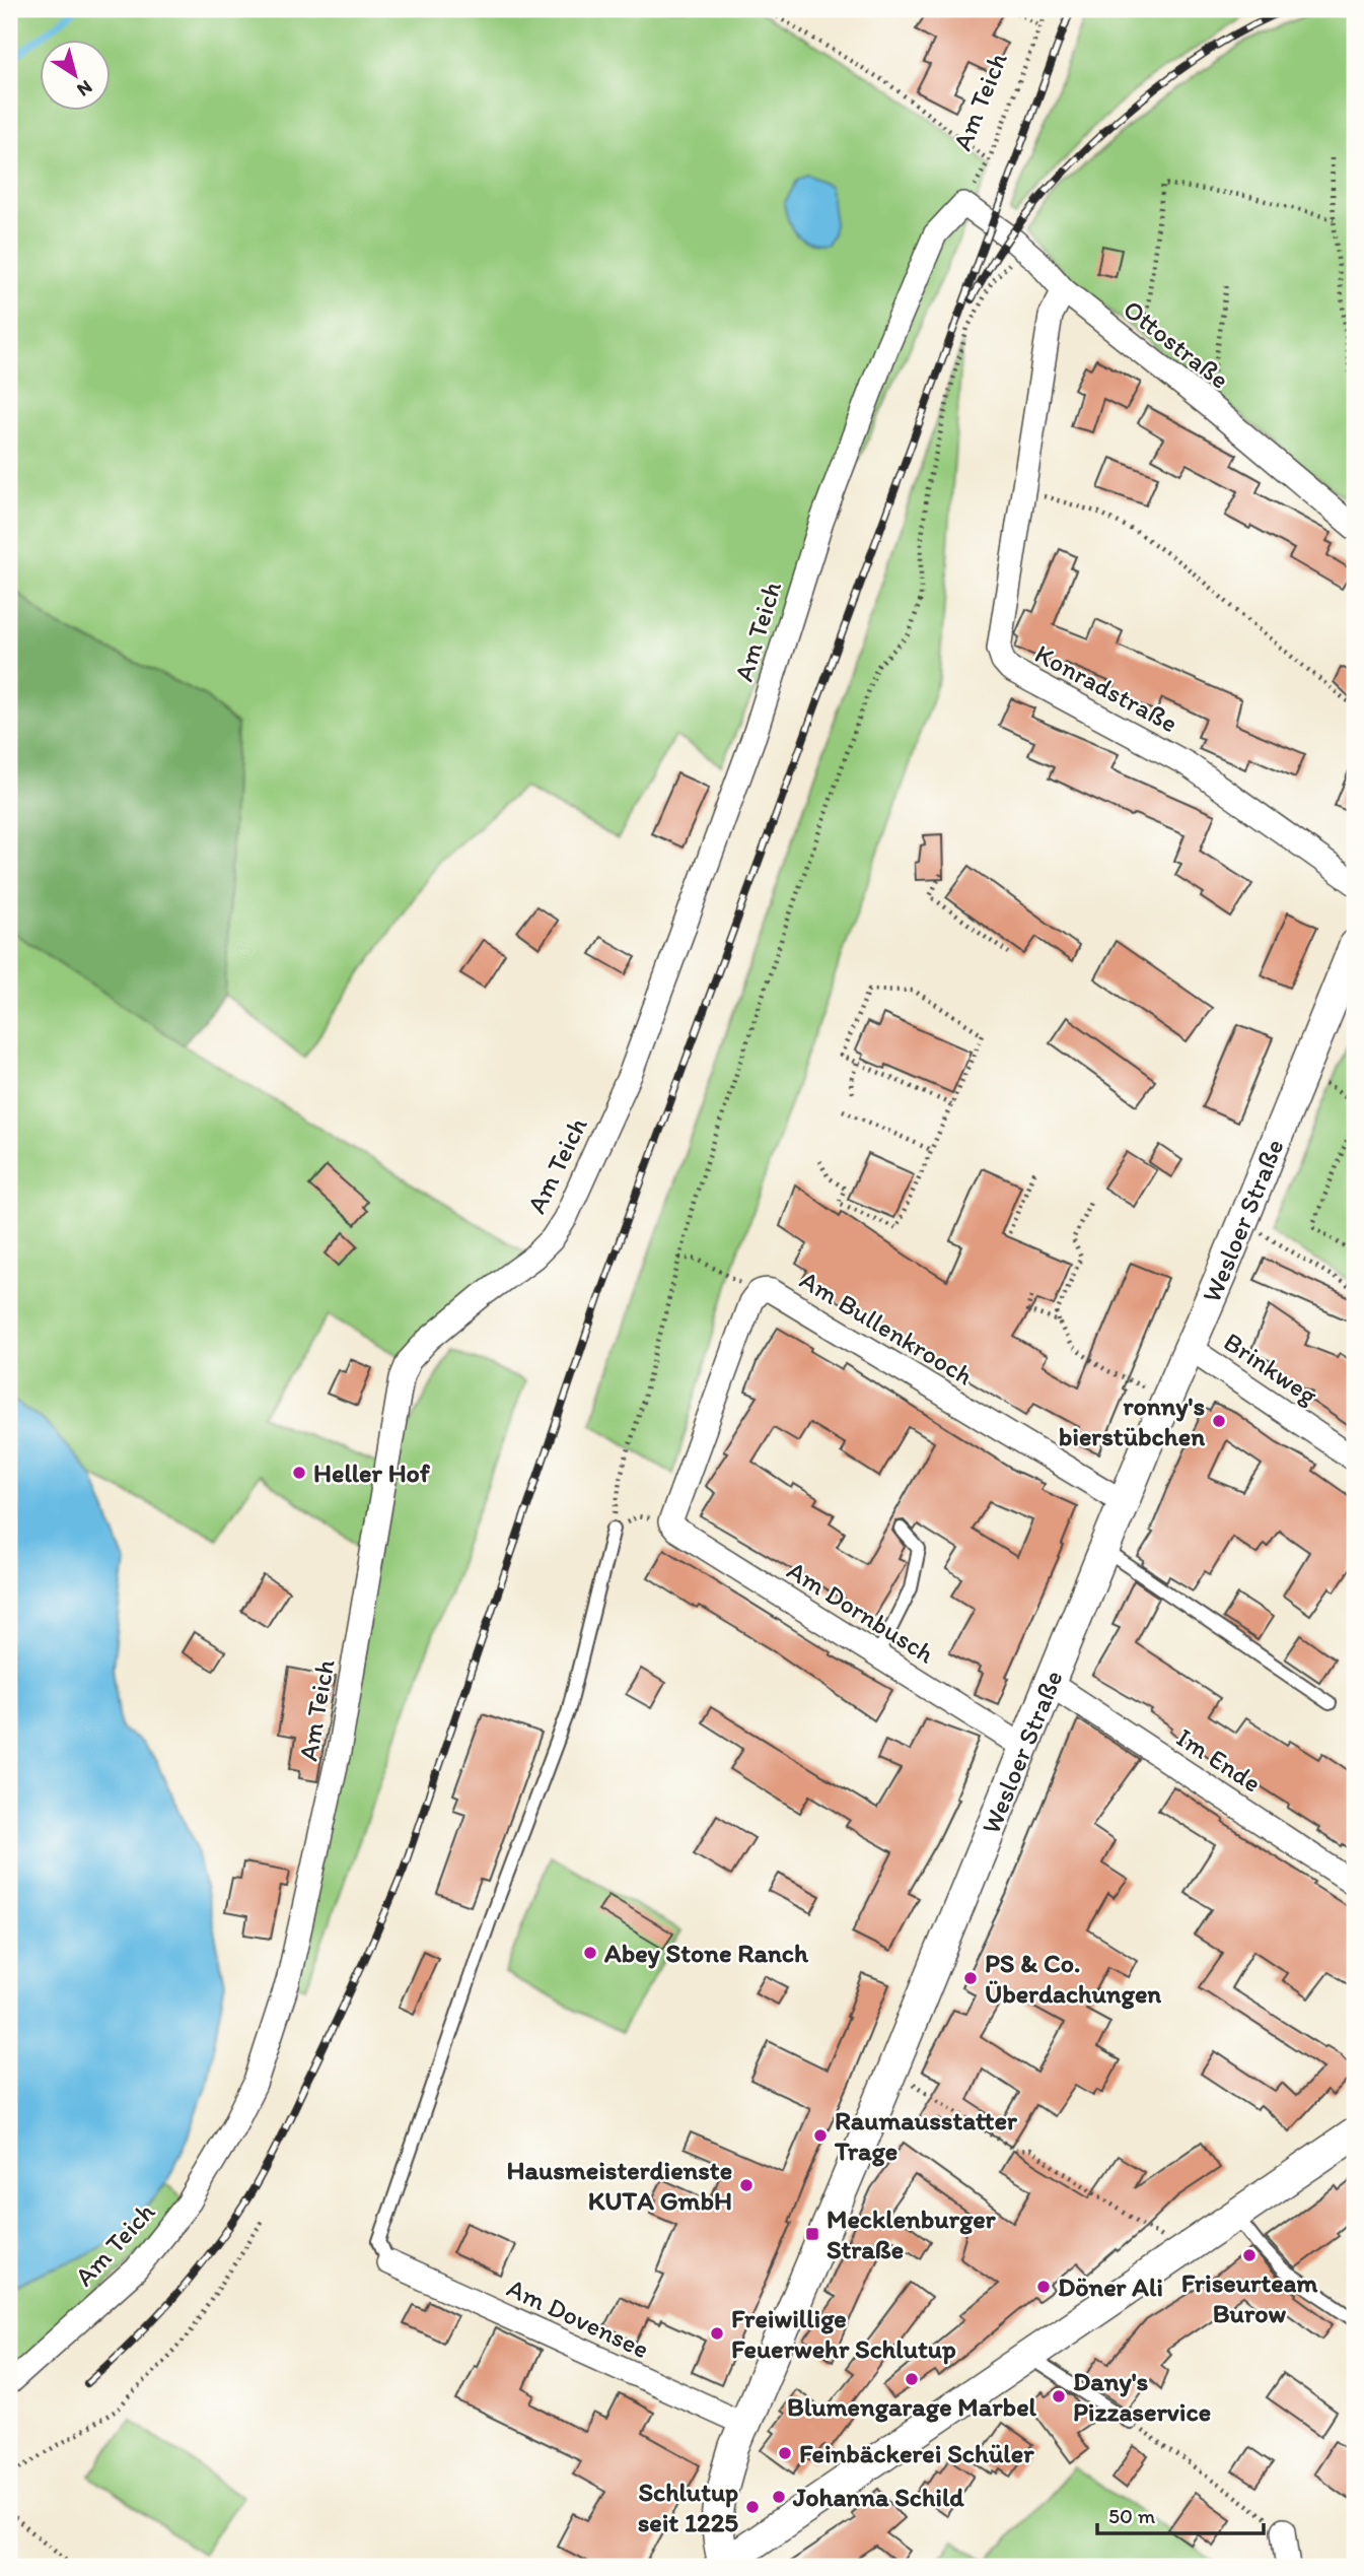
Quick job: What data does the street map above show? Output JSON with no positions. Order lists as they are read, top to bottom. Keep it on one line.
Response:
{"streets":{"street":["Am Teich","Ottostraße","Konradstraße","Wesloer Straße","Am Bullenkrooch","Brinkweg","Am Dornbusch","Im Ende","Am Dovensee"]},"crossings":[["Am Teich","Ottostraße"],["Ottostraße","Konradstraße"],["Wesloer Straße","Am Bullenkrooch"],["Wesloer Straße","Brinkweg"],["Wesloer Straße","Am Dornbusch"],["Wesloer Straße","Im Ende"],["Wesloer Straße","Am Dovensee"],["Am Bullenkrooch","Am Dornbusch"]],"places":{"other":["ronny's bierstübchen","Heller Hof","Abey Stone Ranch","PS & Co. Überdachungen","Raumausstatter Trage","Hausmeisterdienste KUTA GmbH","Friseurteam Burow","Döner Ali","Freiwillige Feuerwehr Schlutup","Blumengarage Marbel","Dany's Pizzaservice","Feinbäckerei Schüler","Johanna Schild","Schlutup seit 1225"],"transit":["Mecklenburger Straße"]},"scale_bar":"50 m","north":"bottom right"}
